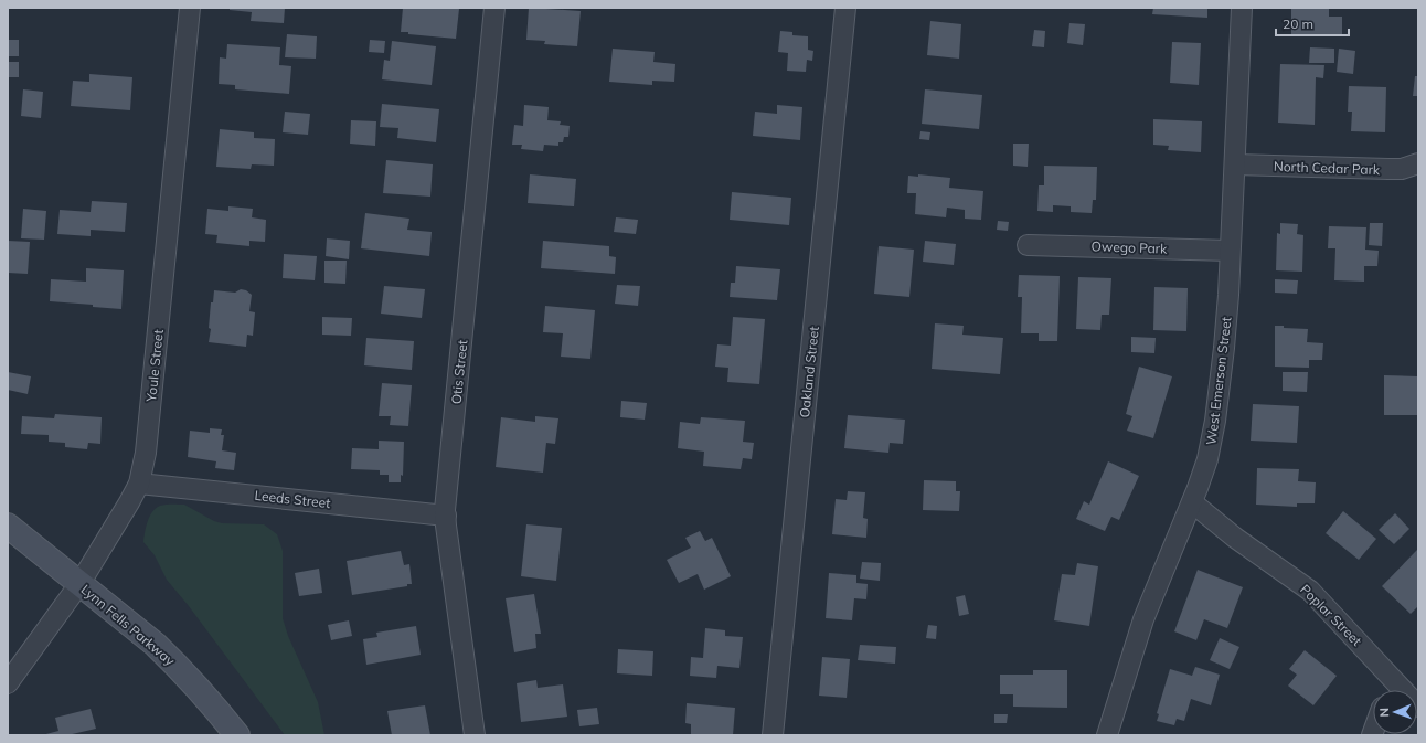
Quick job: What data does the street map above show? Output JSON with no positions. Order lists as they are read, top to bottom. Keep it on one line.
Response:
{"streets":{"main road":["Lynn Fells Parkway"],"street":["North Cedar Park","Owego Park","Youle Street","Otis Street","Oakland Street","West Emerson Street","Leeds Street","Poplar Street"]},"crossings":[["North Cedar Park","West Emerson Street"],["Owego Park","West Emerson Street"],["Youle Street","Leeds Street"],["Youle Street","Lynn Fells Parkway"],["Otis Street","Leeds Street"],["West Emerson Street","Poplar Street"]],"scale_bar":"20 m","north":"left"}
